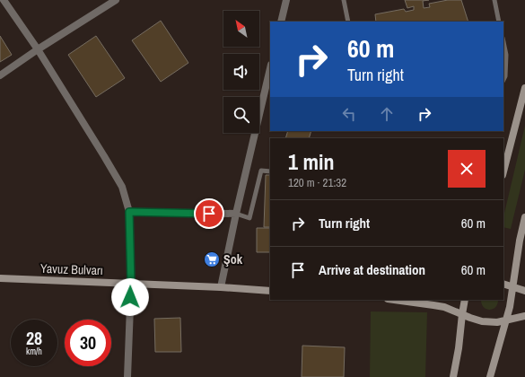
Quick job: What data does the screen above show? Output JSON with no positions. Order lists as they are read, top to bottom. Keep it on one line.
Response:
{"streets":{"main road":["Yavuz Bulvarı"]},"places":{"supermarket":["Şok"]},"north":"top left","page":{"turn":["60 m","Turn right"],"heading":["1 min","120 m · 21:32"],"list":[{"name":"Turn right","value":"60 m"},{"name":"Arrive at destination","value":"60 m"}],"speed":"28 km/h","limit":"30"}}
